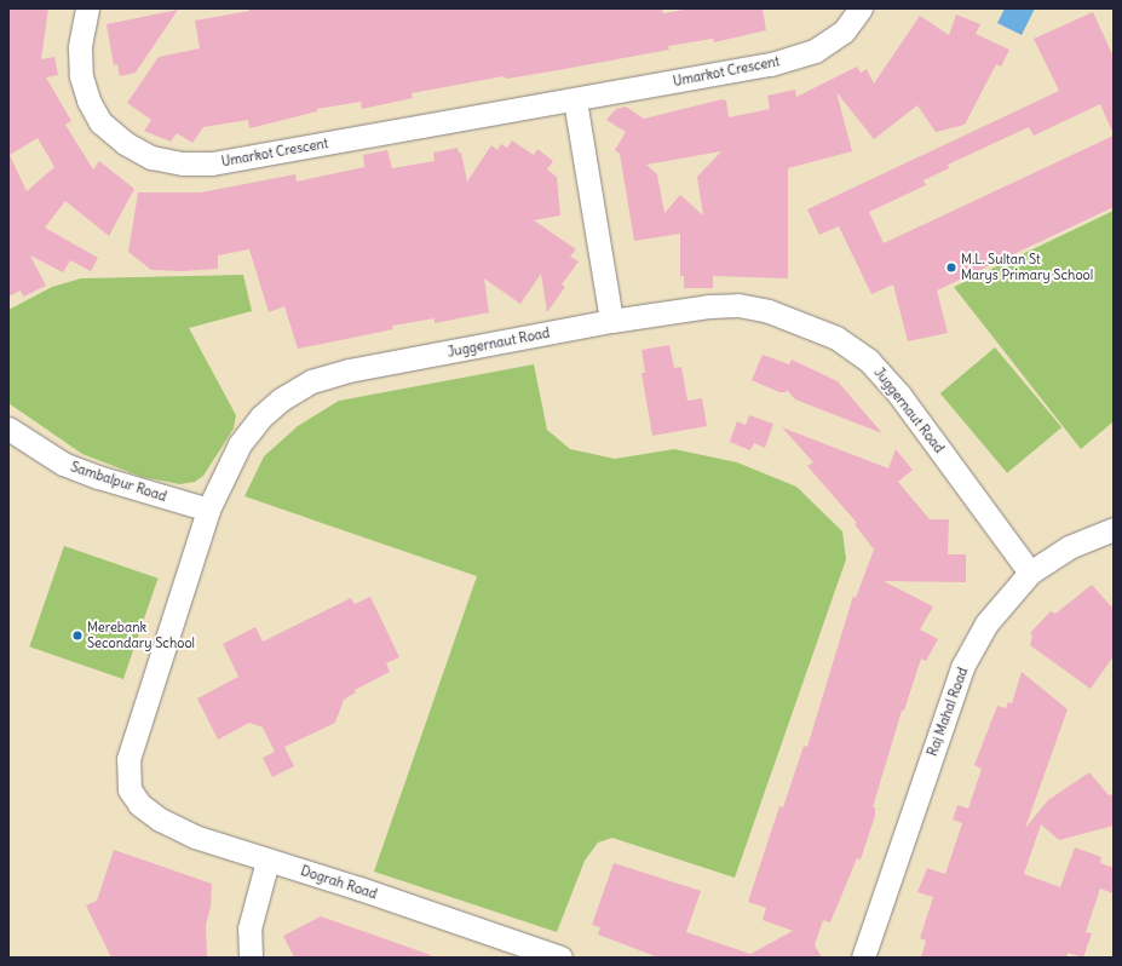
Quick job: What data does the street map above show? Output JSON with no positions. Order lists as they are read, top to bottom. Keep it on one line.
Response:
{"streets":{"street":["Umarkot Crescent","Juggernaut Road","Sambalpur Road","Raj Mahal Road","Dograh Road"]},"crossings":[["Juggernaut Road","Sambalpur Road"],["Juggernaut Road","Raj Mahal Road"],["Juggernaut Road","Dograh Road"]],"places":["M.L. Sultan St Marys Primary School","Merebank Secondary School"]}
